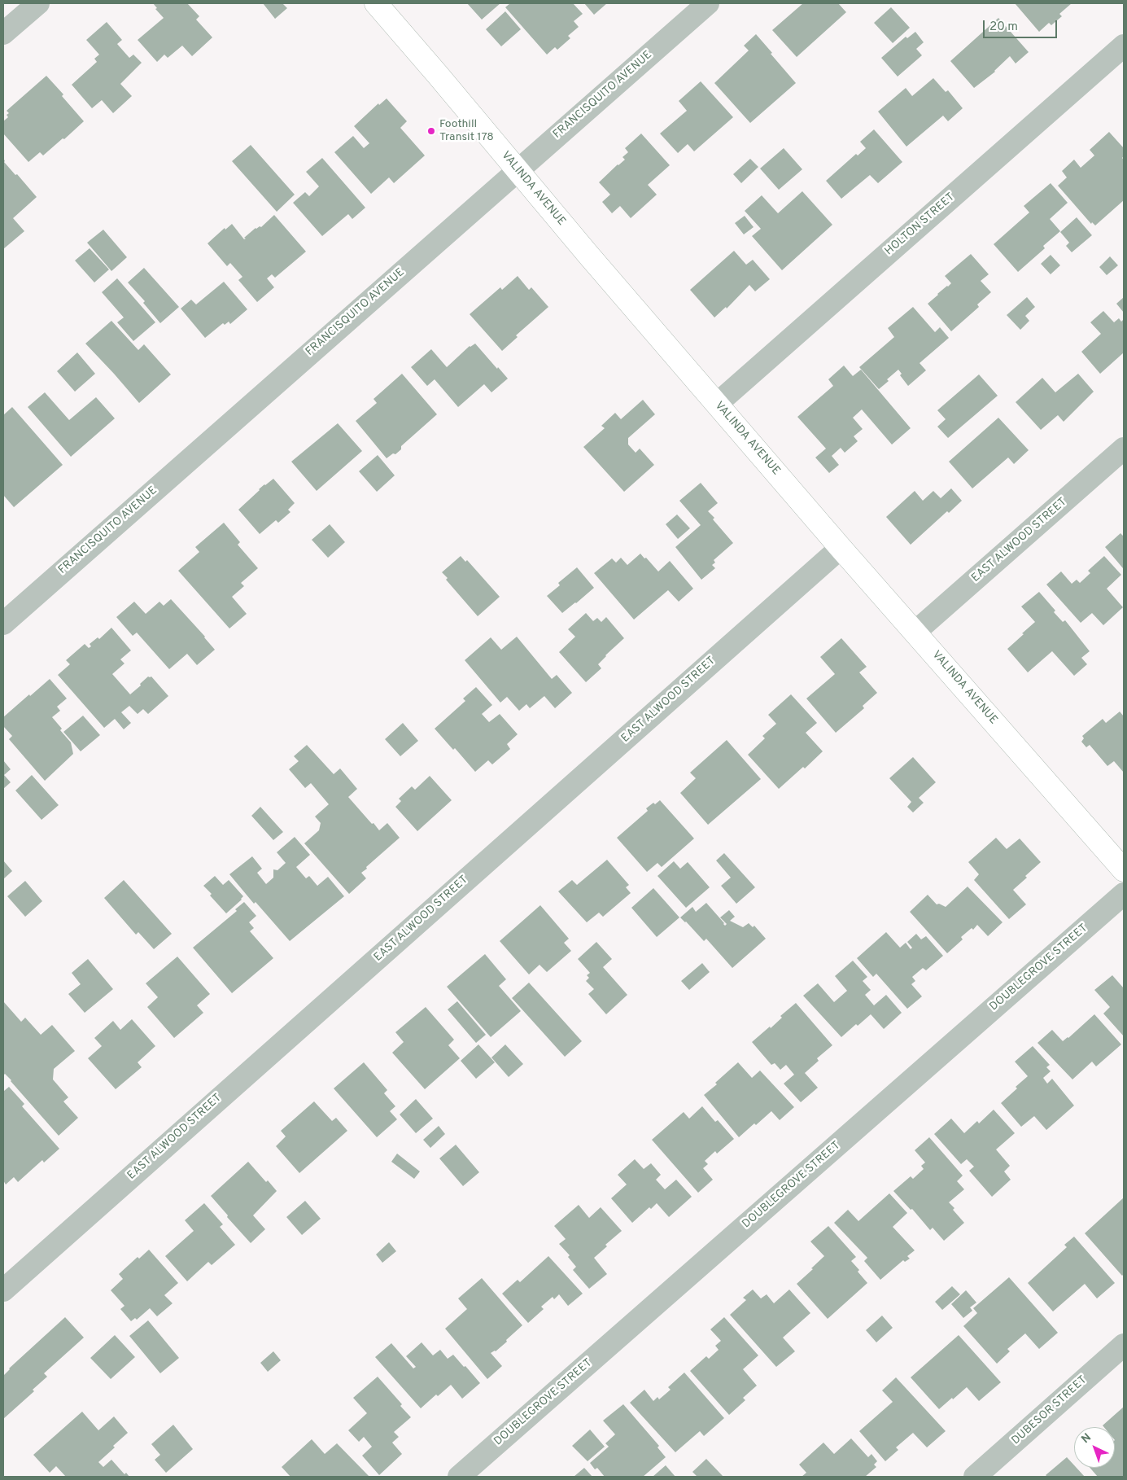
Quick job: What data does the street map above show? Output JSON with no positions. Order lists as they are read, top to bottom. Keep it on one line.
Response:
{"streets":{"main road":["VALINDA AVENUE"],"street":["FRANCISQUITO AVENUE","HOLTON STREET","EAST ALWOOD STREET","DOUBLEGROVE STREET","DUBESOR STREET"]},"crossings":[["FRANCISQUITO AVENUE","VALINDA AVENUE"],["VALINDA AVENUE","HOLTON STREET"],["VALINDA AVENUE","EAST ALWOOD STREET"]],"places":["Foothill Transit 178"],"scale_bar":"20 m","north":"top left"}
